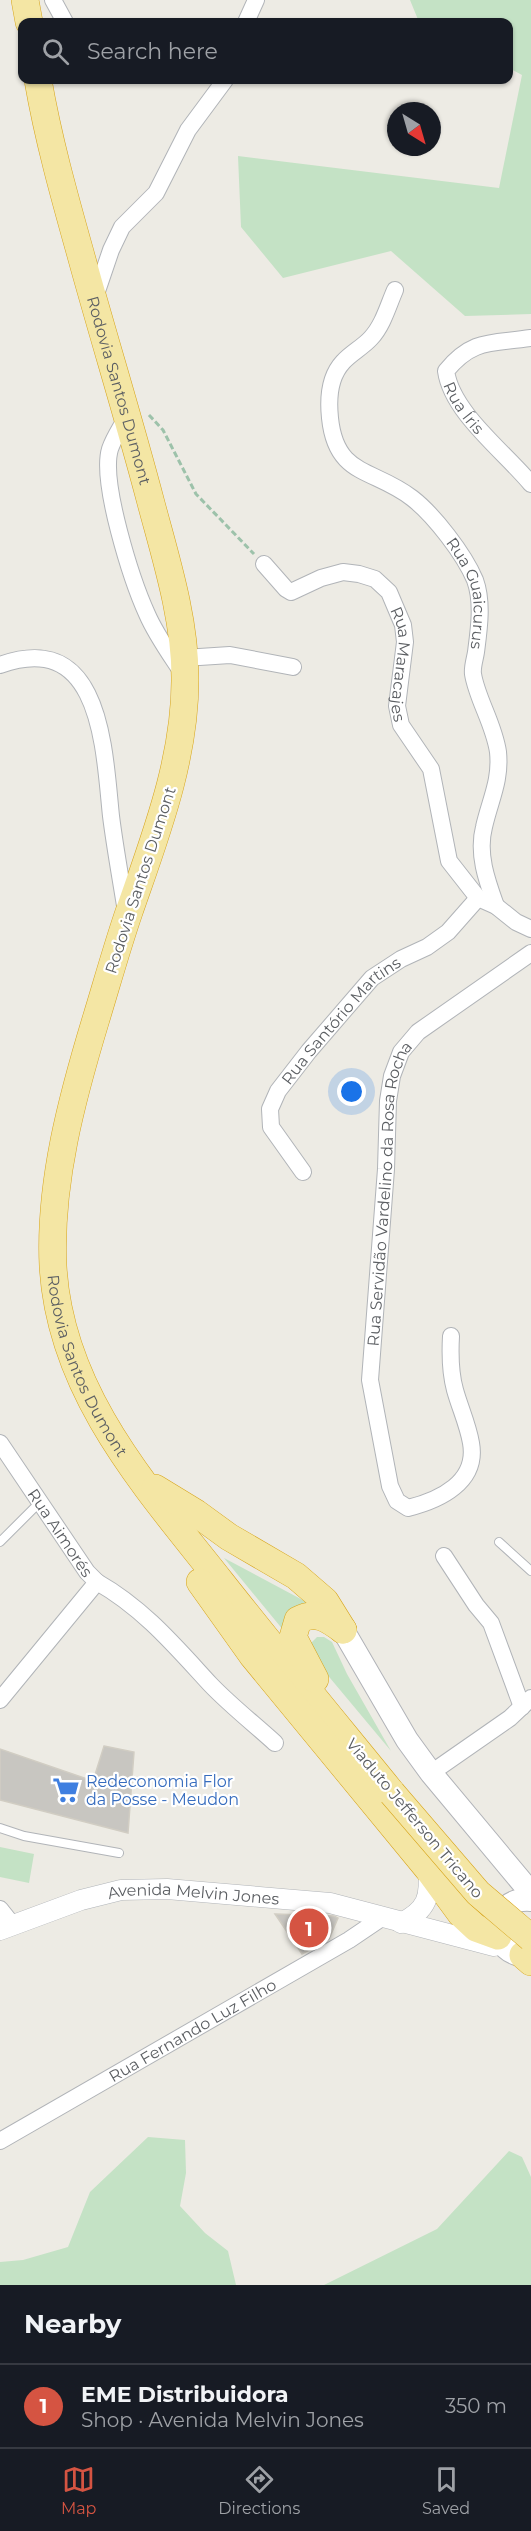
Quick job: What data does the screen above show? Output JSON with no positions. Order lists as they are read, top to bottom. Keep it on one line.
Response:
{"streets":{"highway":["Rodovia Santos Dumont","Viaduto Jefferson Tricano"],"street":["Rua Íris","Rua Guaicurus","Rua Maracajes","Rua Santório Martins","Rua Servidão Vardelino da Rosa Rocha","Rua Aimorés","Avenida Melvin Jones","Rua Fernando Luz Filho"]},"crossings":[["Rodovia Santos Dumont","Viaduto Jefferson Tricano"],["Rua Maracajes","Rua Santório Martins"],["Viaduto Jefferson Tricano","Avenida Melvin Jones"],["Avenida Melvin Jones","Rua Fernando Luz Filho"]],"places":{"supermarket":["Redeconomia Flor da Posse - Meudon"]},"north":"bottom right","page":{"search":"Search here","pins":"1","heading":"Nearby","list":[{"mark":"1","name":"EME Distribuidora","note":"Shop · Avenida Melvin Jones","value":"350 m"}],"nav":["Map","Directions","Saved"]}}
